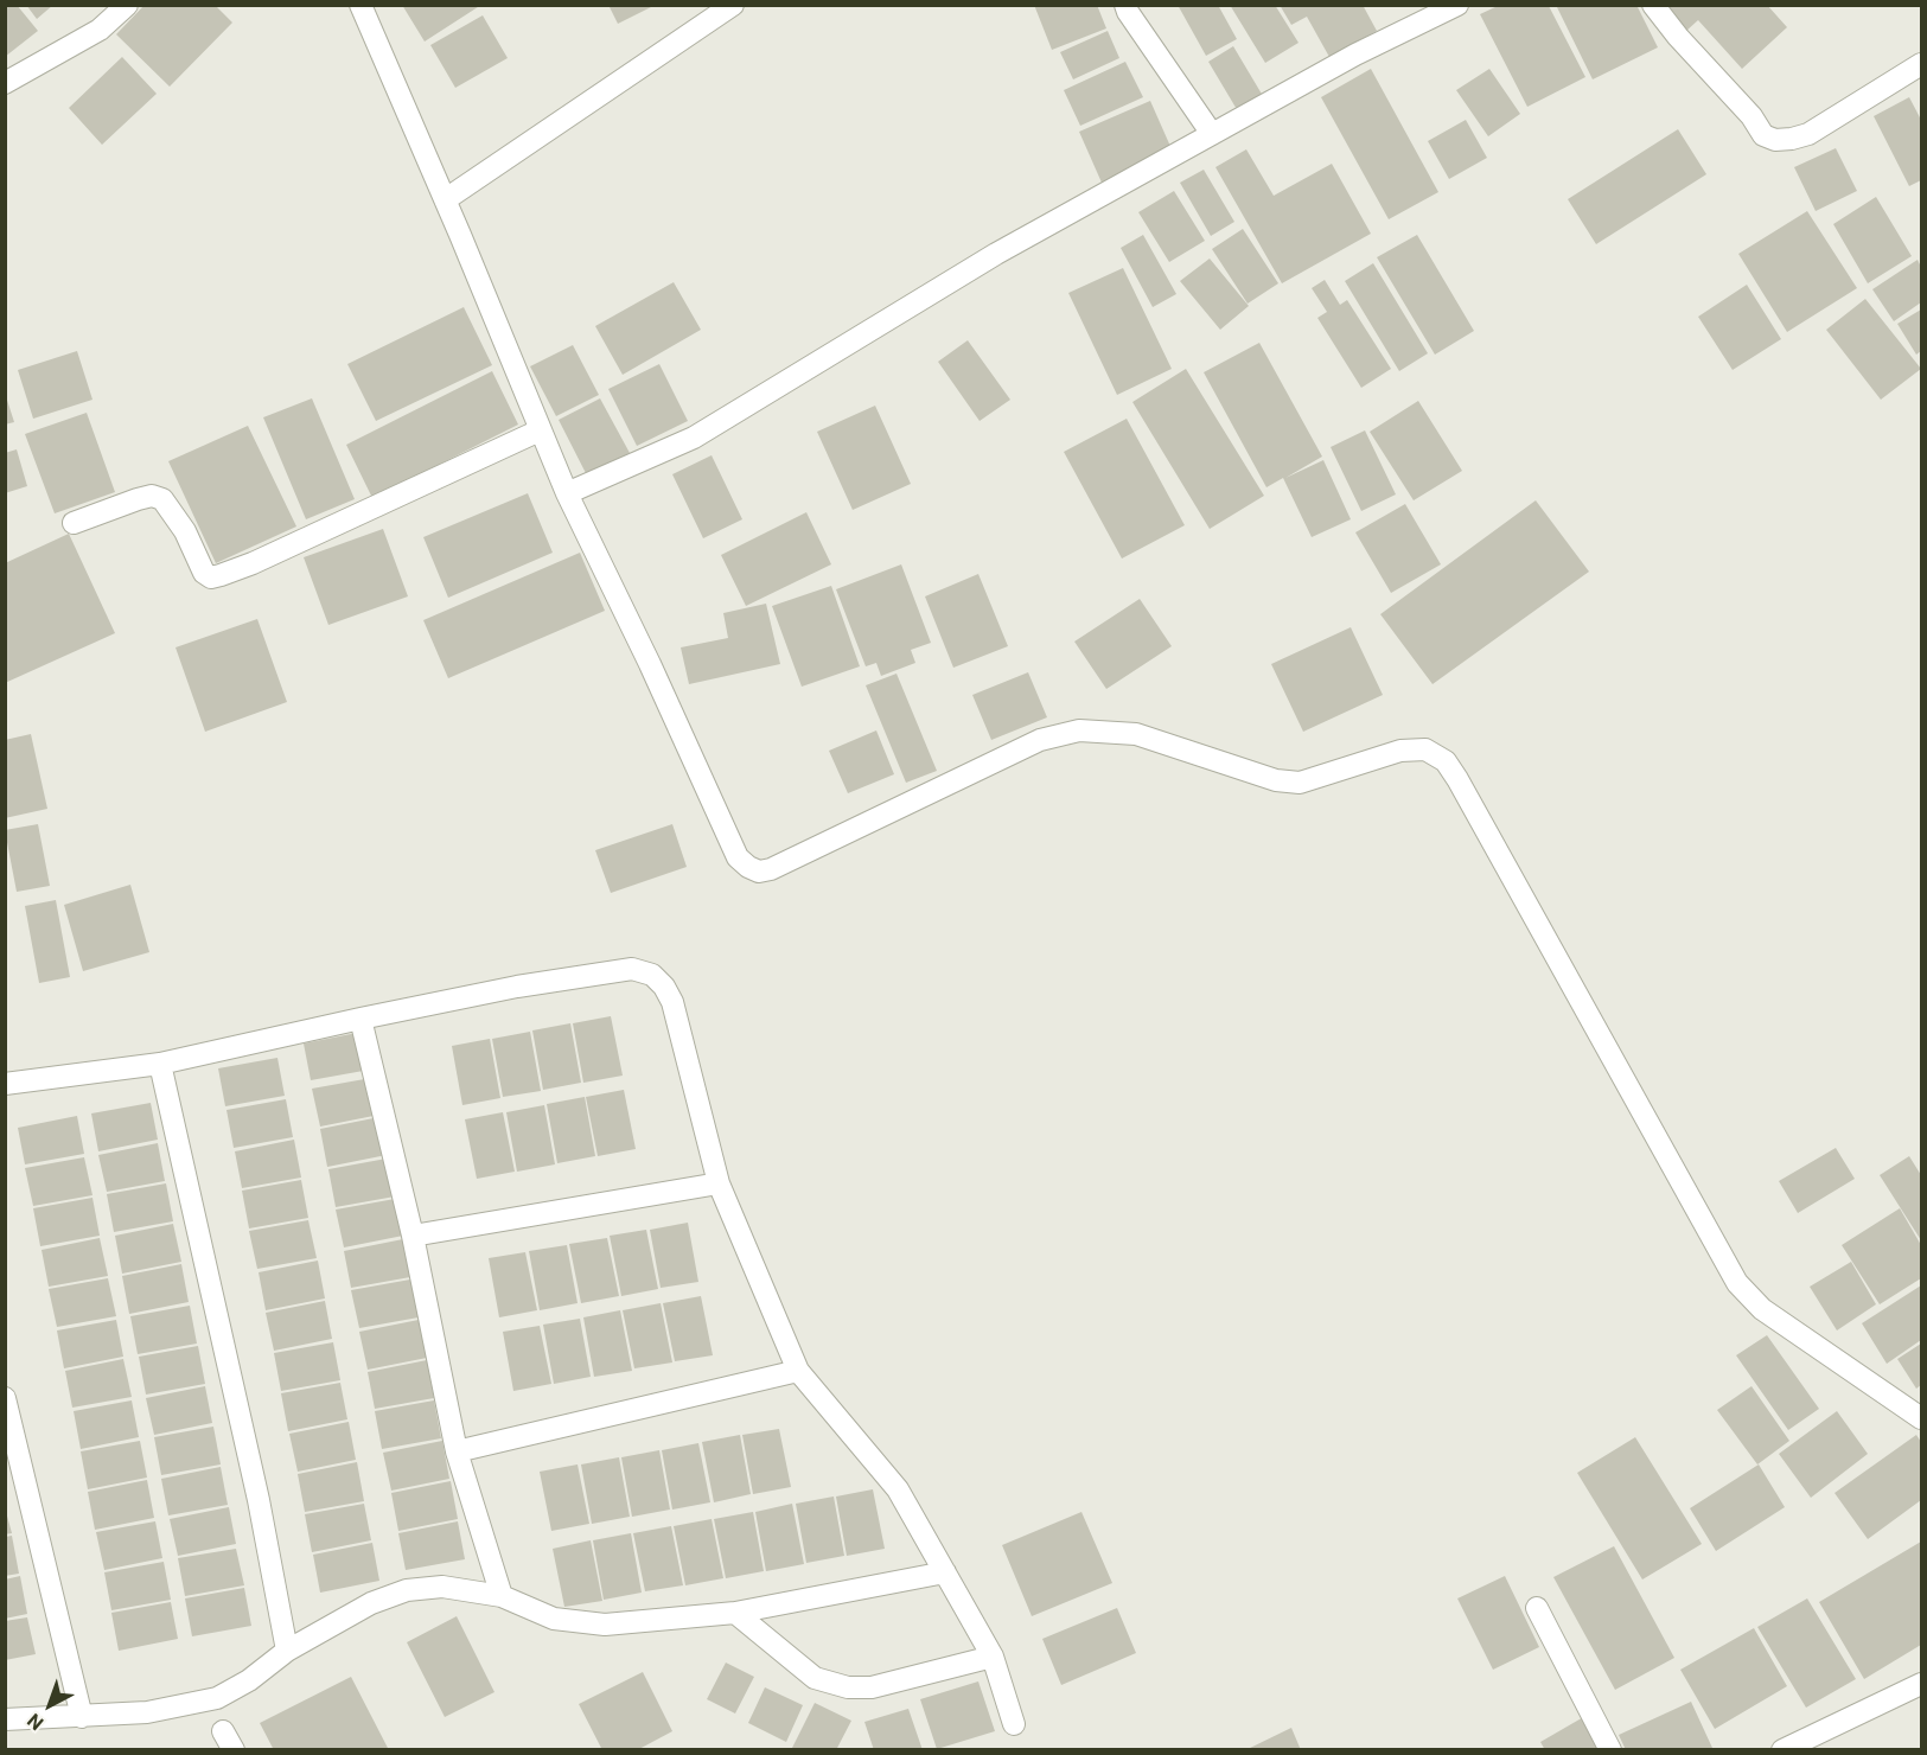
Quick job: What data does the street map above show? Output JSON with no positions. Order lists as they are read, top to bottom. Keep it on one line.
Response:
{"north":"bottom left"}
